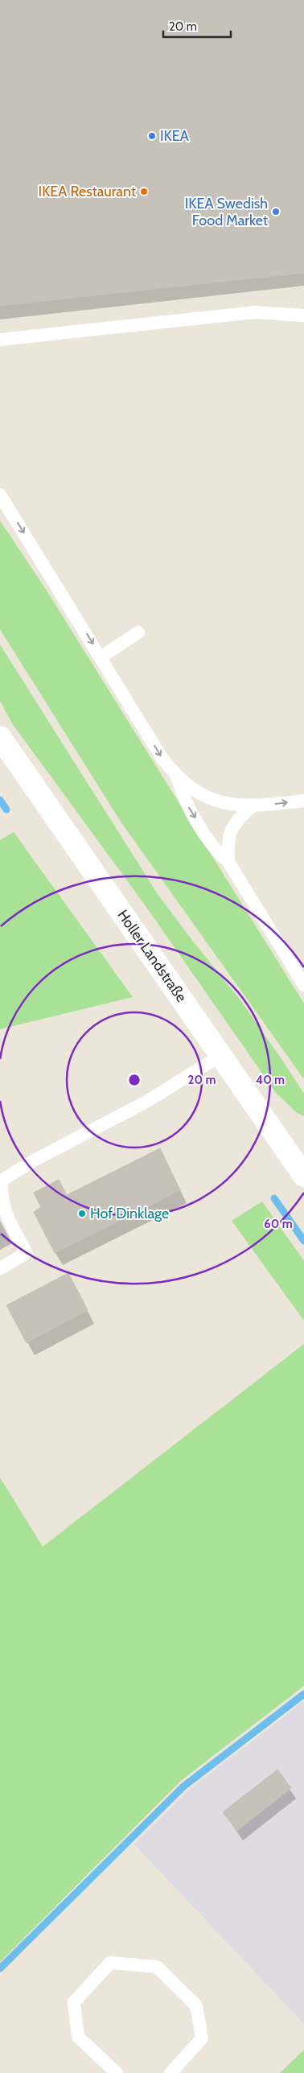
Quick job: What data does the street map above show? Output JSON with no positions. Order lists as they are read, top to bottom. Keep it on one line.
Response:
{"streets":{"main road":["Holler Landstraße"]},"places":["IKEA","IKEA Restaurant","IKEA Swedish Food Market","Hof Dinklage"],"scale_bar":"20 m","rings":["20 m","40 m","60 m"]}
